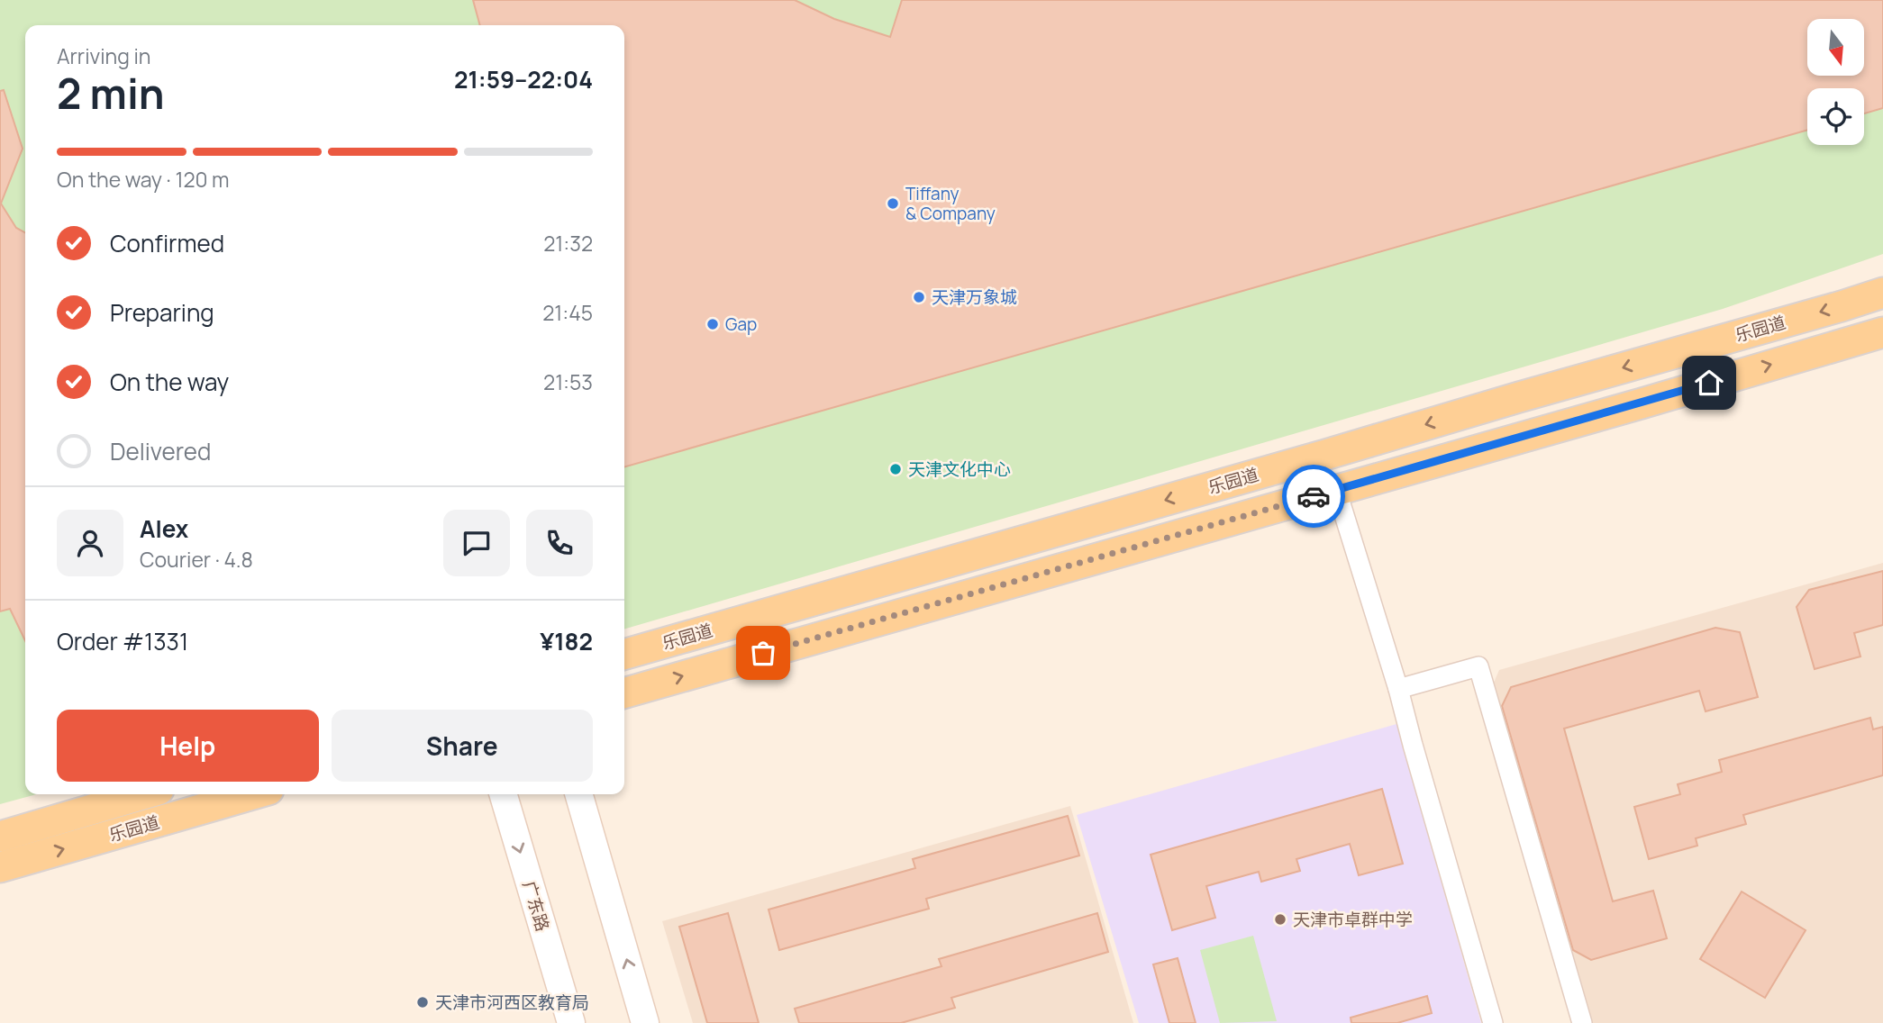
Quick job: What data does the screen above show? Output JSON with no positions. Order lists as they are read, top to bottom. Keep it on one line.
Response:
{"streets":{"main road":["乐园道","广东路"]},"places":["Tiffany & Company","天津万象城","Gap","天津文化中心","天津市卓群中学","天津市河西区教育局"],"north":"bottom","page":{"heading":["2 min","Arriving in","21:59–22:04"],"panel":["Alex","Courier · 4.8","Order #1331","¥182"],"bar":"On the way · 120 m","list":[["Confirmed","21:32"],["Preparing","21:45"],["On the way","21:53"],"Delivered"],"buttons":["Help","Share"]}}
